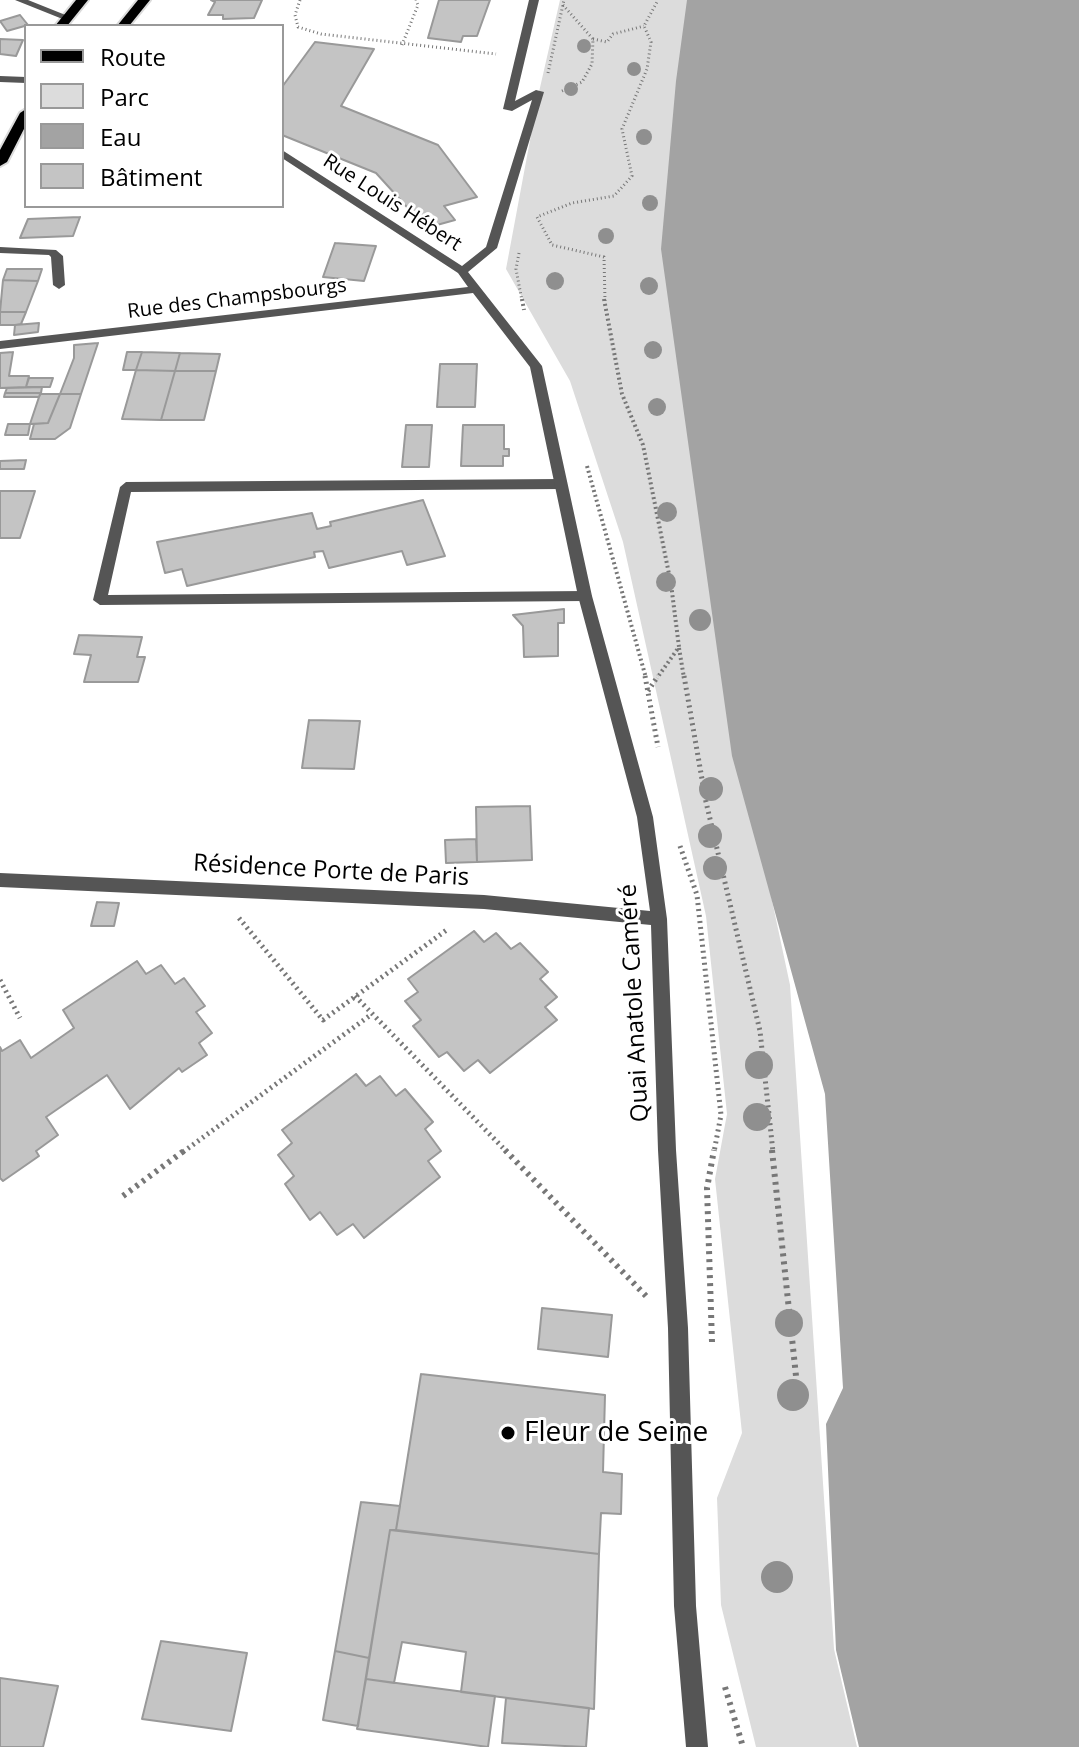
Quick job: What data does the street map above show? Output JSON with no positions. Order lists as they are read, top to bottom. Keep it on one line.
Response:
{"streets":{"street":["Rue Louis Hébert","Rue des Champsbourgs","Résidence Porte de Paris","Quai Anatole Caméré"]},"crossings":[["Rue Louis Hébert","Rue des Champsbourgs"],["Rue Louis Hébert","Quai Anatole Caméré"],["Rue des Champsbourgs","Quai Anatole Caméré"],["Résidence Porte de Paris","Quai Anatole Caméré"]],"places":["Fleur de Seine"],"legend":["Route","Parc","Eau","Bâtiment"]}
